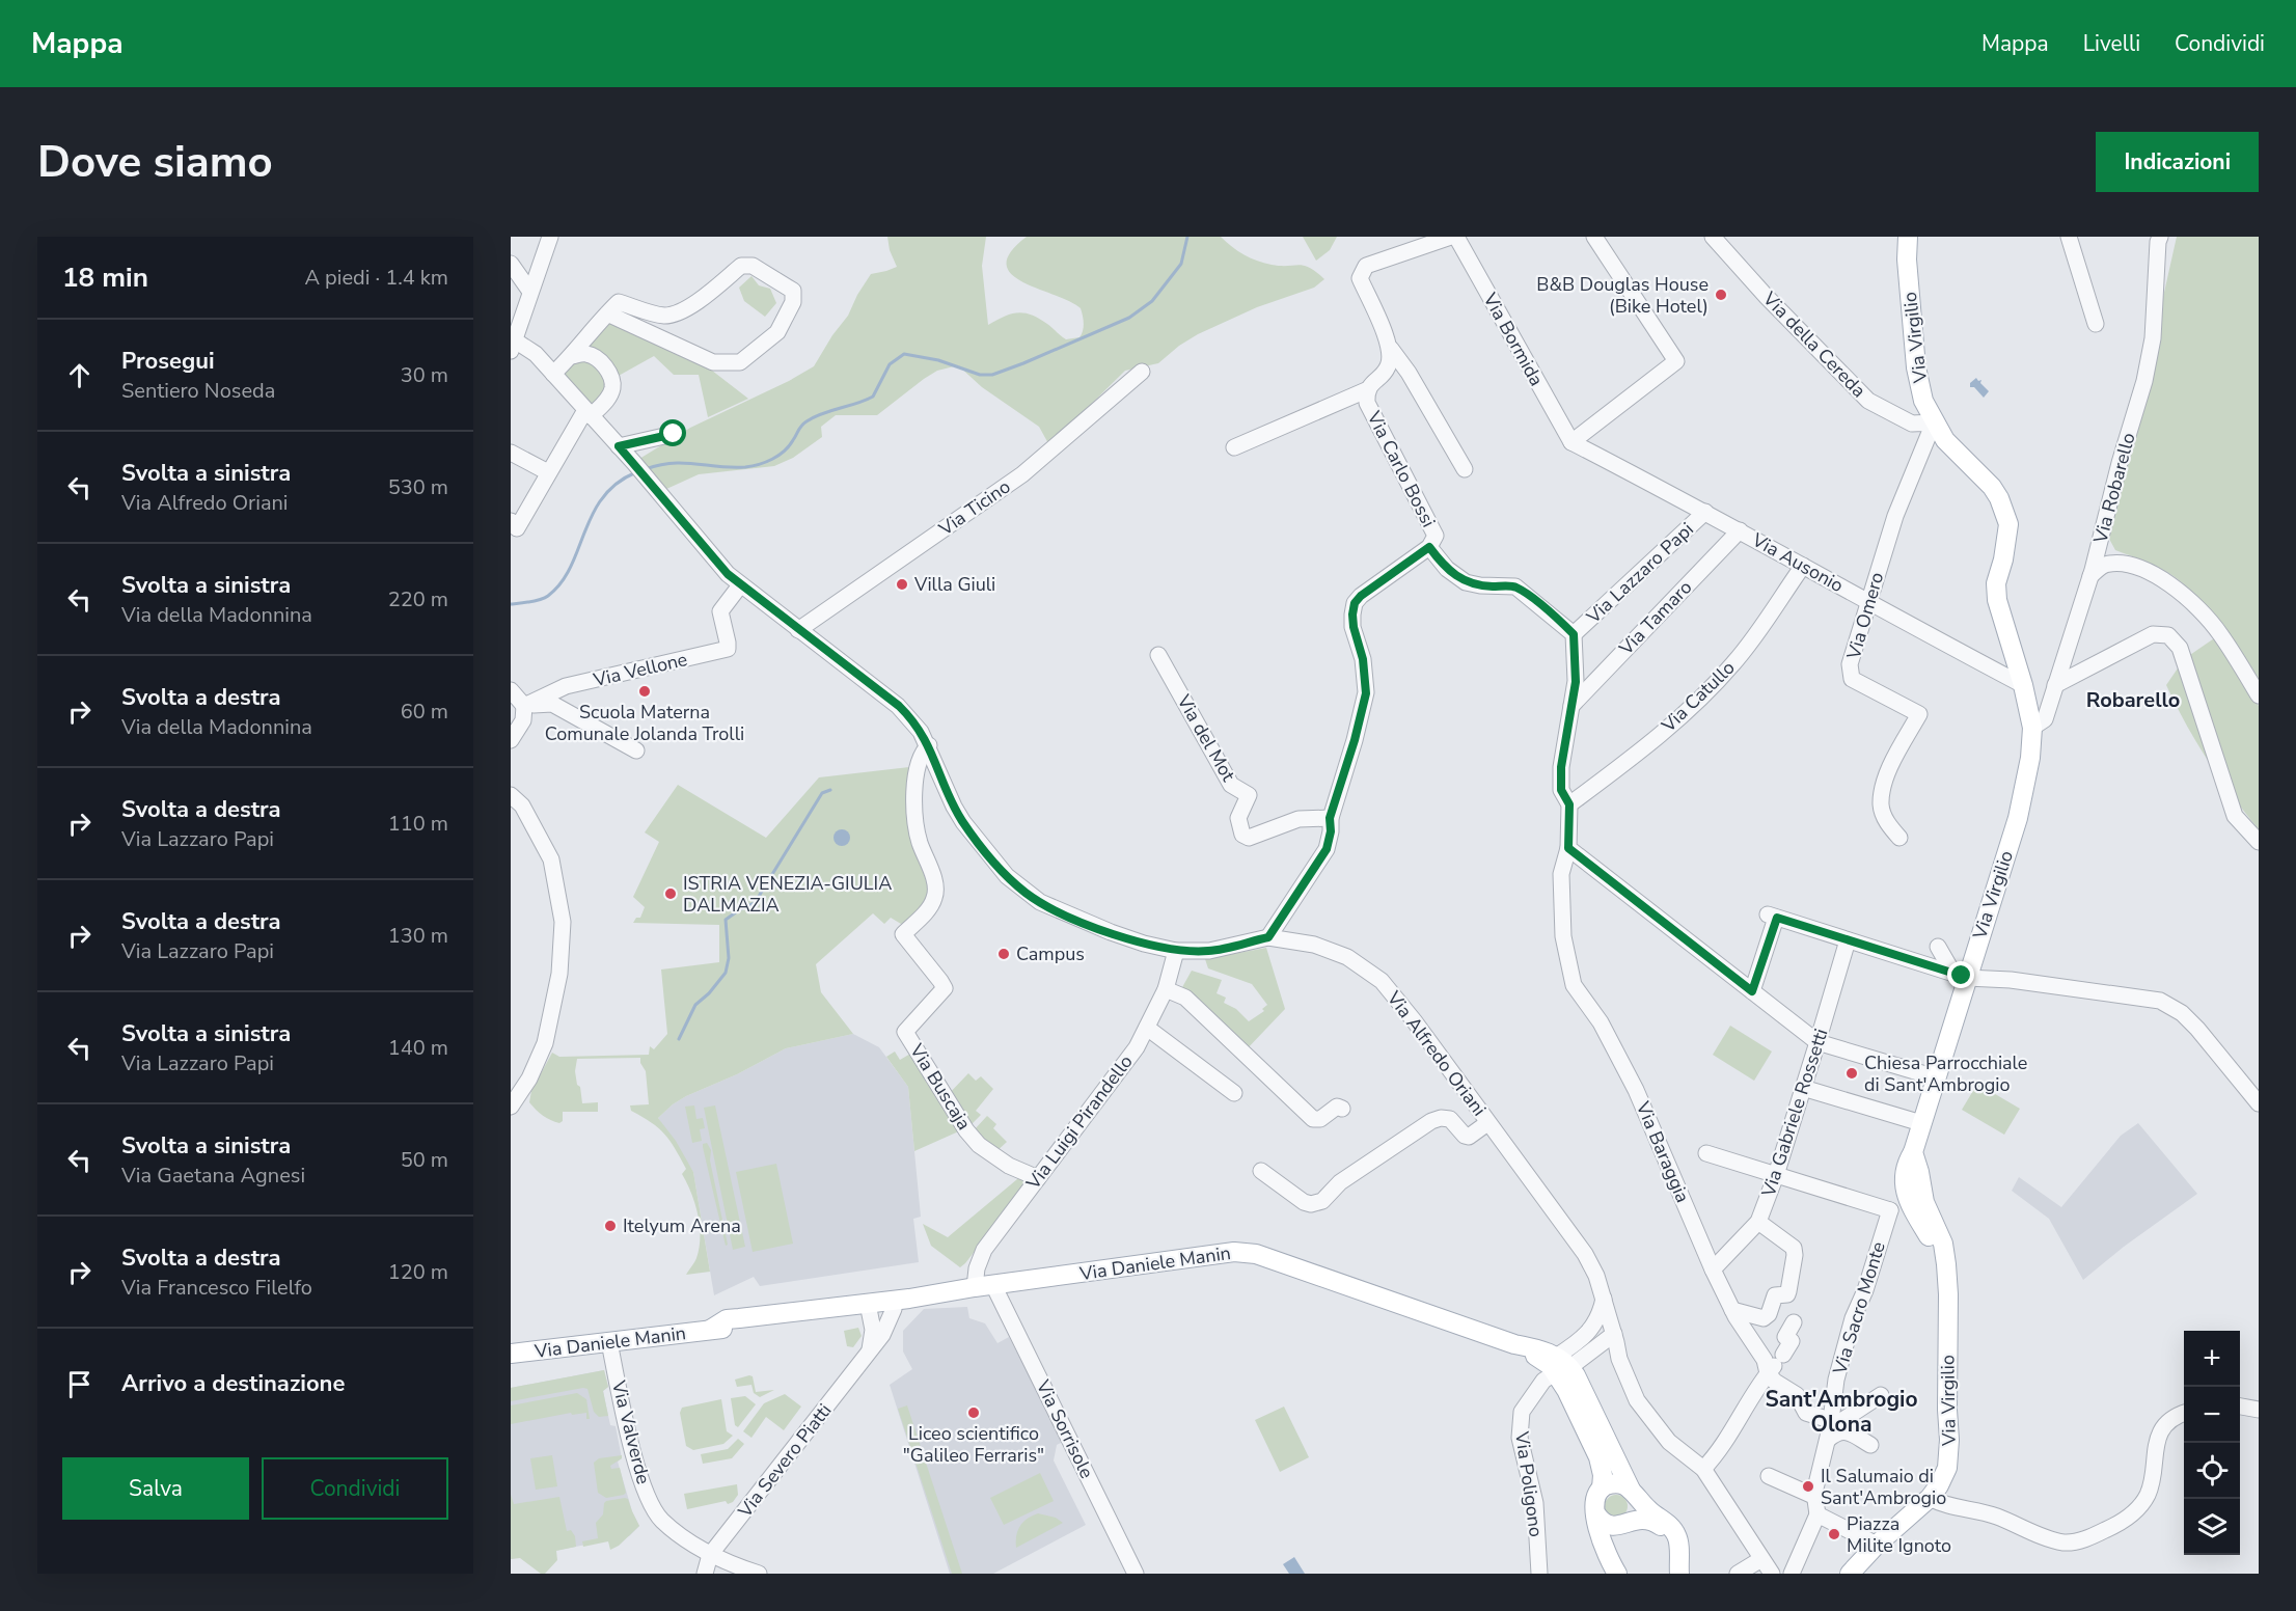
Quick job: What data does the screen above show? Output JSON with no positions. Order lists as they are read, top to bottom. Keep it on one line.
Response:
{"streets":{"main road":["Via Virgilio","Via Daniele Manin"],"street":["Via Bormida","Via della Cereda","Via Carlo Bossi","Via Robarello","Via Ticino","Via Ausonio","Via Lazzaro Papi","Via Omero","Via Tamaro","Via Vellone","Via Catullo","Via del Mot","Via Alfredo Oriani","Via Buscaja","Via Gabriele Rossetti","Via Luigi Pirandello","Via Baraggia","Via Sacro Monte","Via Sorrisole","Via Valverde","Via Severo Piatti","Via Poligono"]},"crossings":[["Via Virgilio","Via della Cereda"],["Via Virgilio","Via Robarello"],["Via Virgilio","Via Ausonio"],["Via Virgilio","Via Omero"],["Via Bormida","Via Ausonio"],["Via della Cereda","Via Omero"],["Via Carlo Bossi","Via Lazzaro Papi"],["Via Ticino","Via Alfredo Oriani"],["Via Ausonio","Via Lazzaro Papi"],["Via Ausonio","Via Omero"],["Via Ausonio","Via Tamaro"],["Via Ausonio","Via Catullo"],["Via Lazzaro Papi","Via Tamaro"],["Via Lazzaro Papi","Via Catullo"],["Via Lazzaro Papi","Via Baraggia"],["Via Vellone","Via Alfredo Oriani"],["Via Alfredo Oriani","Via Buscaja"],["Via Alfredo Oriani","Via Luigi Pirandello"],["Via Buscaja","Via Luigi Pirandello"],["Via Gabriele Rossetti","Via Baraggia"],["Via Luigi Pirandello","Via Daniele Manin"],["Via Luigi Pirandello","Via Sorrisole"],["Via Baraggia","Via Sacro Monte"],["Via Daniele Manin","Via Sorrisole"],["Via Daniele Manin","Via Valverde"],["Via Daniele Manin","Via Severo Piatti"],["Via Daniele Manin","Via Poligono"],["Via Valverde","Via Severo Piatti"]],"districts":["Robarello","Sant'Ambrogio Olona"],"places":["B&B Douglas House (Bike Hotel)","Villa Giuli","Scuola Materna Comunale Jolanda Trolli","ISTRIA VENEZIA-GIULIA DALMAZIA","Campus","Chiesa Parrocchiale di Sant'Ambrogio","Itelyum Arena","Liceo scientifico \"Galileo Ferraris\"","Il Salumaio di Sant'Ambrogio","Piazza Milite Ignoto"],"page":{"header":"Mappa","nav":["Mappa","Livelli","Condividi"],"buttons":["Indicazioni",["Salva","Condividi"]],"title":"Dove siamo","heading":["18 min","A piedi · 1.4 km"],"list":[["Prosegui","Sentiero Noseda","30 m"],["Svolta a sinistra","Via Alfredo Oriani","530 m"],["Svolta a sinistra","Via della Madonnina","220 m"],["Svolta a destra","Via della Madonnina","60 m"],["Svolta a destra","Via Lazzaro Papi","110 m"],["Svolta a destra","Via Lazzaro Papi","130 m"],["Svolta a sinistra","Via Lazzaro Papi","140 m"],["Svolta a sinistra","Via Gaetana Agnesi","50 m"],["Svolta a destra","Via Francesco Filelfo","120 m"],"Arrivo a destinazione"],"map_buttons":["+","−"]}}
